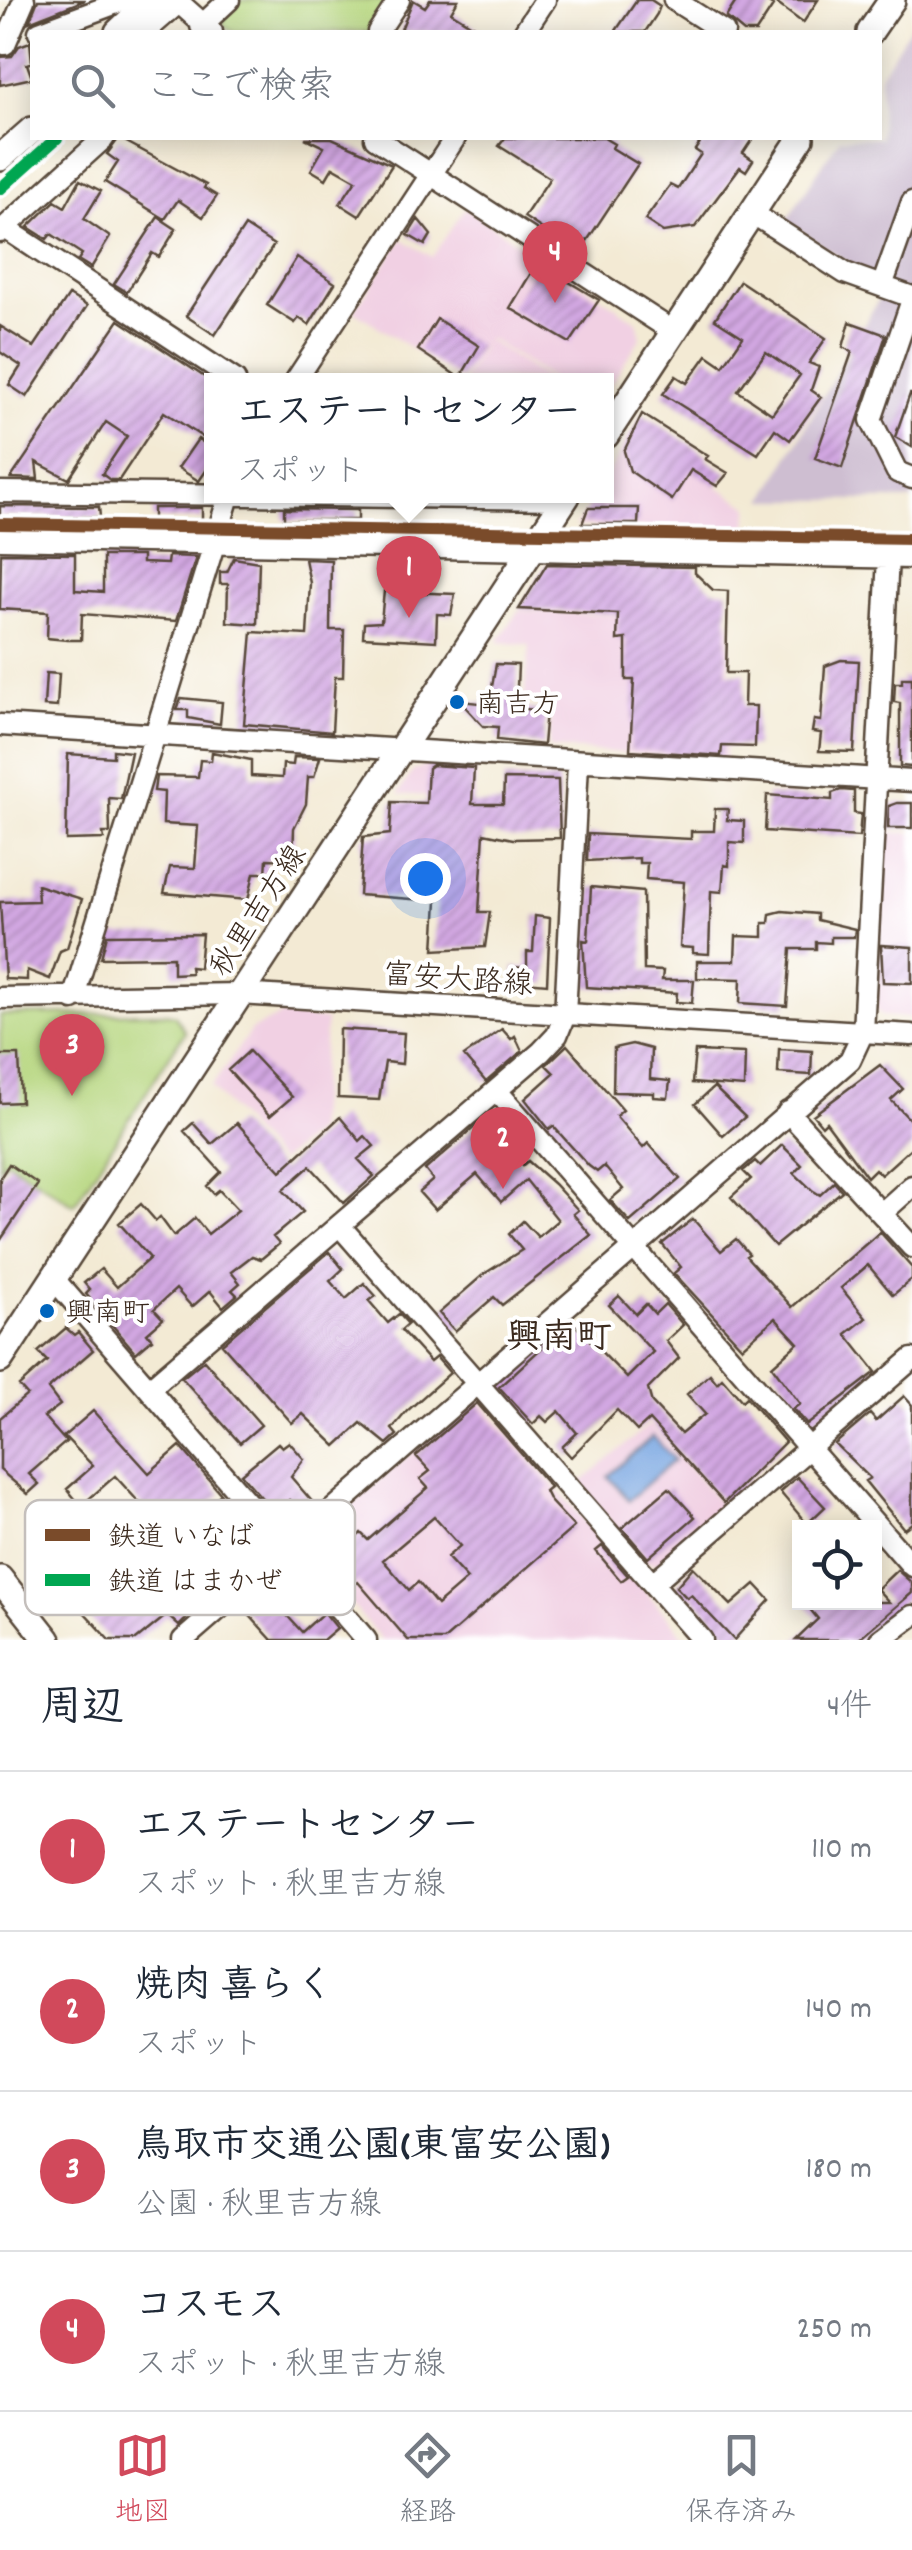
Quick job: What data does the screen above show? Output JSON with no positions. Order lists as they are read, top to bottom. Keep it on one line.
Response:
{"streets":{"main road":["秋里吉方線"],"street":["富安大路線"]},"crossings":[["秋里吉方線","富安大路線"]],"districts":["興南町"],"places":["南吉方","興南町"],"lines":["rail line はまかぜ","rail line いなば"],"legend":["鉄道 いなば","鉄道 はまかぜ"],"page":{"search":"ここで検索","pins":["4","1","3","2"],"popup":["エステートセンター","スポット"],"heading":["周辺","4件"],"list":[{"mark":"1","name":"エステートセンター","note":"スポット · 秋里吉方線","value":"110 m"},{"mark":"2","name":"焼肉 喜らく","note":"スポット","value":"140 m"},{"mark":"3","name":"鳥取市交通公園(東富安公園)","note":"公園 · 秋里吉方線","value":"180 m"},{"mark":"4","name":"コスモス","note":"スポット · 秋里吉方線","value":"250 m"}],"nav":["地図","経路","保存済み"]}}
